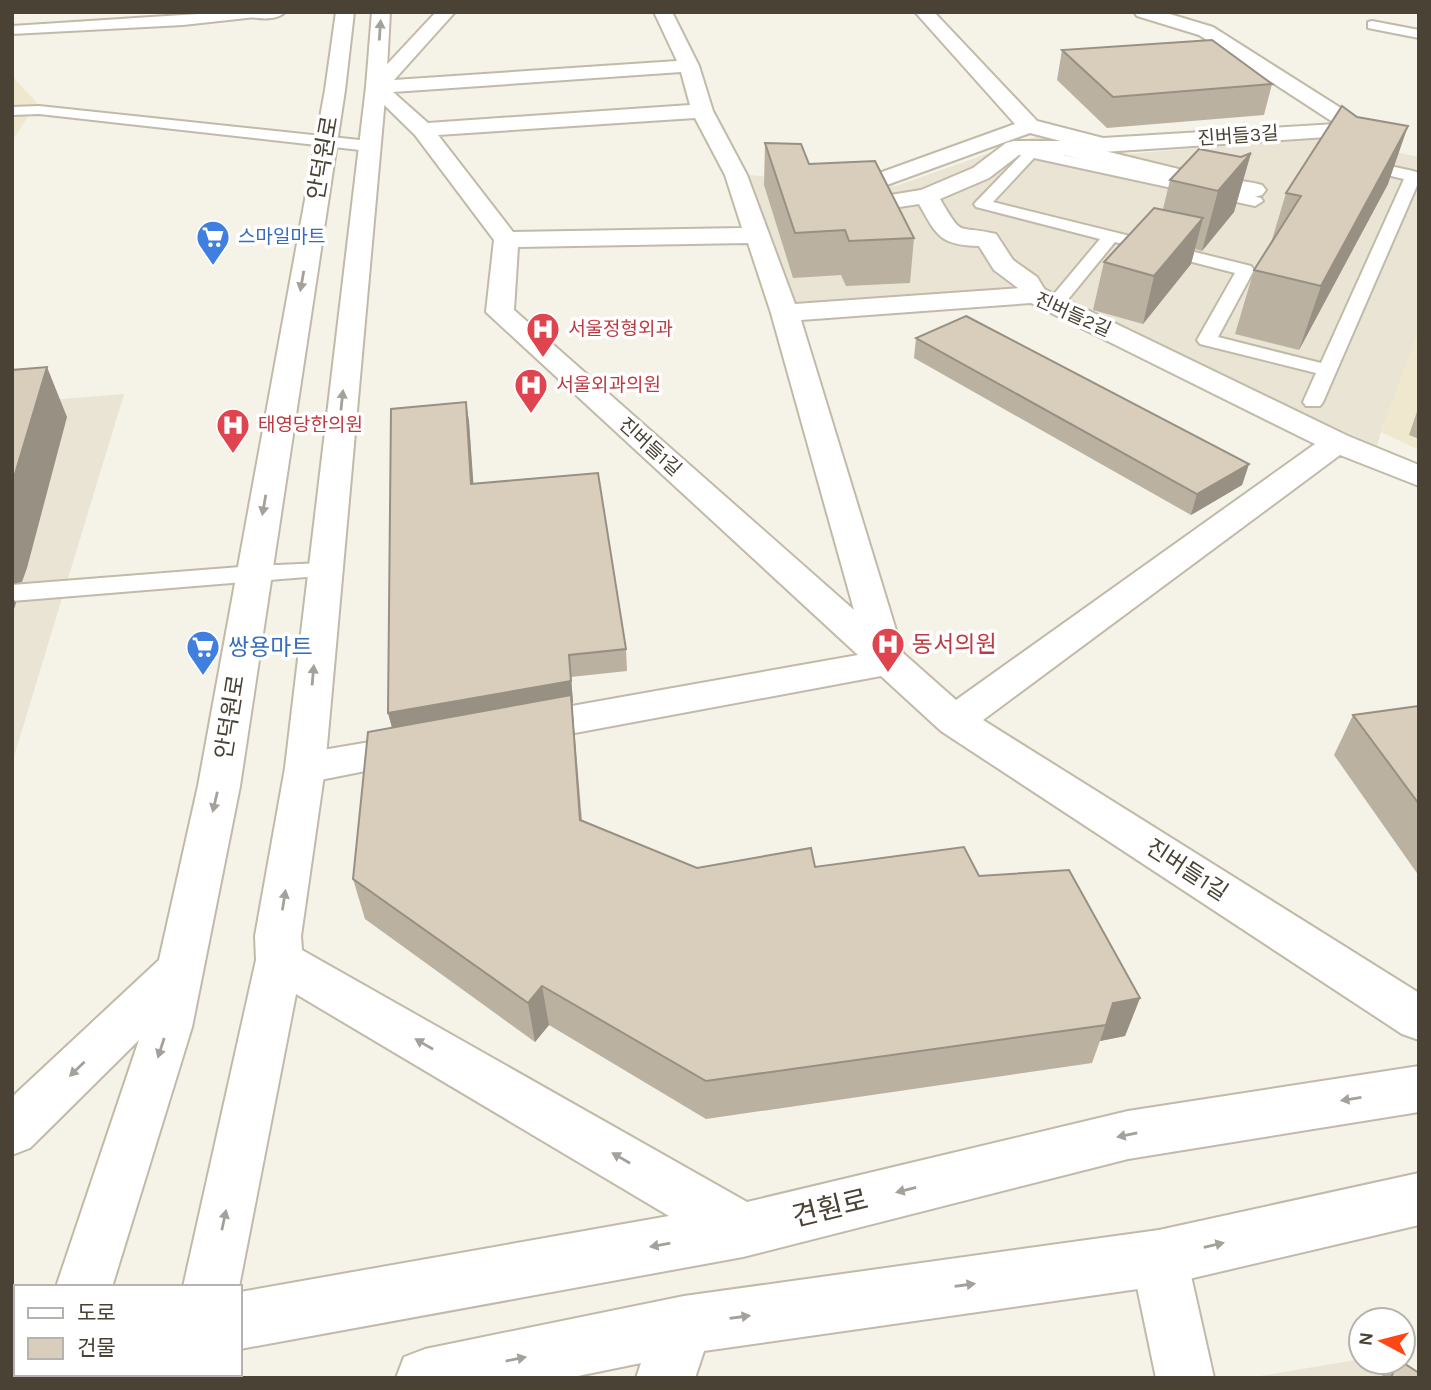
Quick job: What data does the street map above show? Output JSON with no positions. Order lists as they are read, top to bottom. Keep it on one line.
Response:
{"streets":{"street":["진버들3길","안덕원로","진버들2길","진버들1길","견훤로"]},"places":{"supermarket":["스마일마트","쌍용마트"],"hospital":["서울정형외과","서울외과의원","태영당한의원","동서의원"]},"legend":["도로","건물"],"north":"left"}
